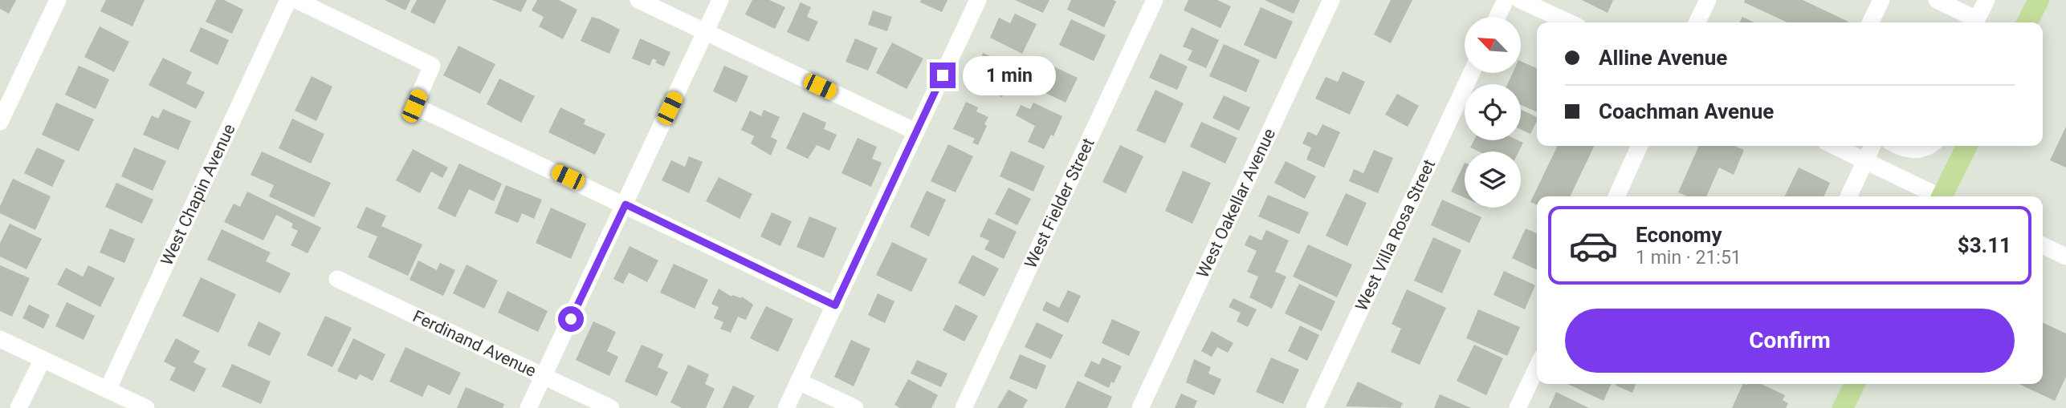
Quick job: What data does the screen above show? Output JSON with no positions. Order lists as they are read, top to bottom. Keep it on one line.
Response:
{"streets":{"street":["West Chapin Avenue","West Fielder Street","West Oakellar Avenue","West Villa Rosa Street","Ferdinand Avenue"]},"north":"top left","page":{"banner":["Alline Avenue","Coachman Avenue"],"bubble":"1 min","list":[{"name":"Economy","note":"1 min · 21:51","value":"$3.11"}],"buttons":"Confirm"}}
